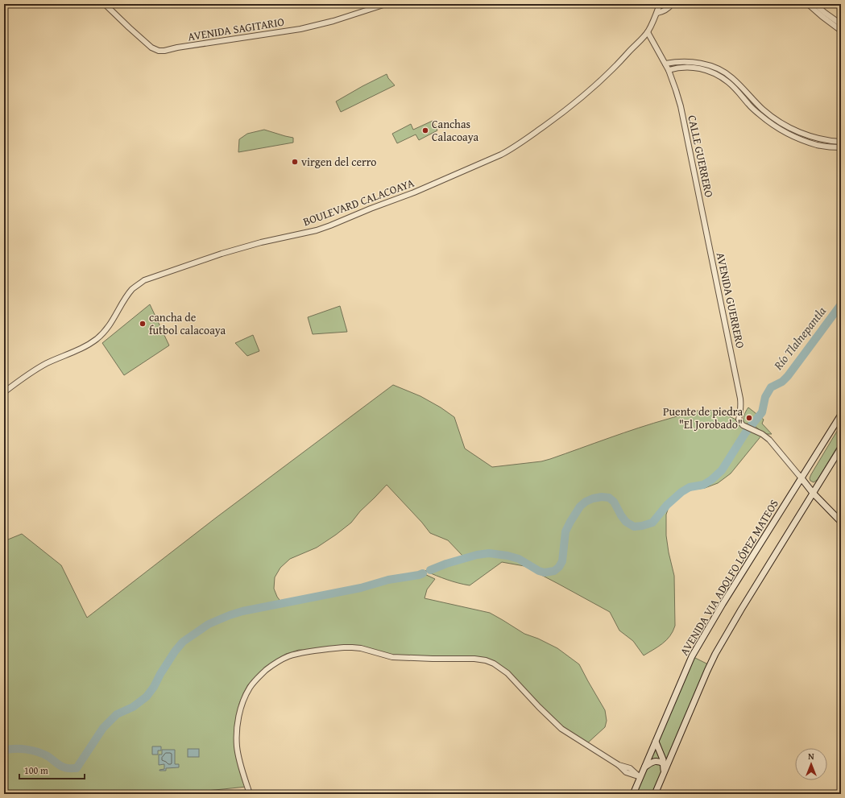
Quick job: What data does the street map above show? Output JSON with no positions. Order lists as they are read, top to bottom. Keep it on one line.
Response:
{"streets":{"main road":["AVENIDA VIA ADOLFO LÓPEZ MATEOS"],"street":["AVENIDA SAGITARIO","CALLE GUERRERO","BOULEVARD CALACOAYA","AVENIDA GUERRERO"]},"crossings":[["CALLE GUERRERO","BOULEVARD CALACOAYA"],["CALLE GUERRERO","AVENIDA GUERRERO"],["AVENIDA GUERRERO","AVENIDA VIA ADOLFO LÓPEZ MATEOS"]],"water":["Río Tlalnepantla"],"places":["Canchas Calacoaya","virgen del cerro","cancha de futbol calacoaya","Puente de piedra \"El Jorobado\""],"scale_bar":"100 m","north":"top"}
